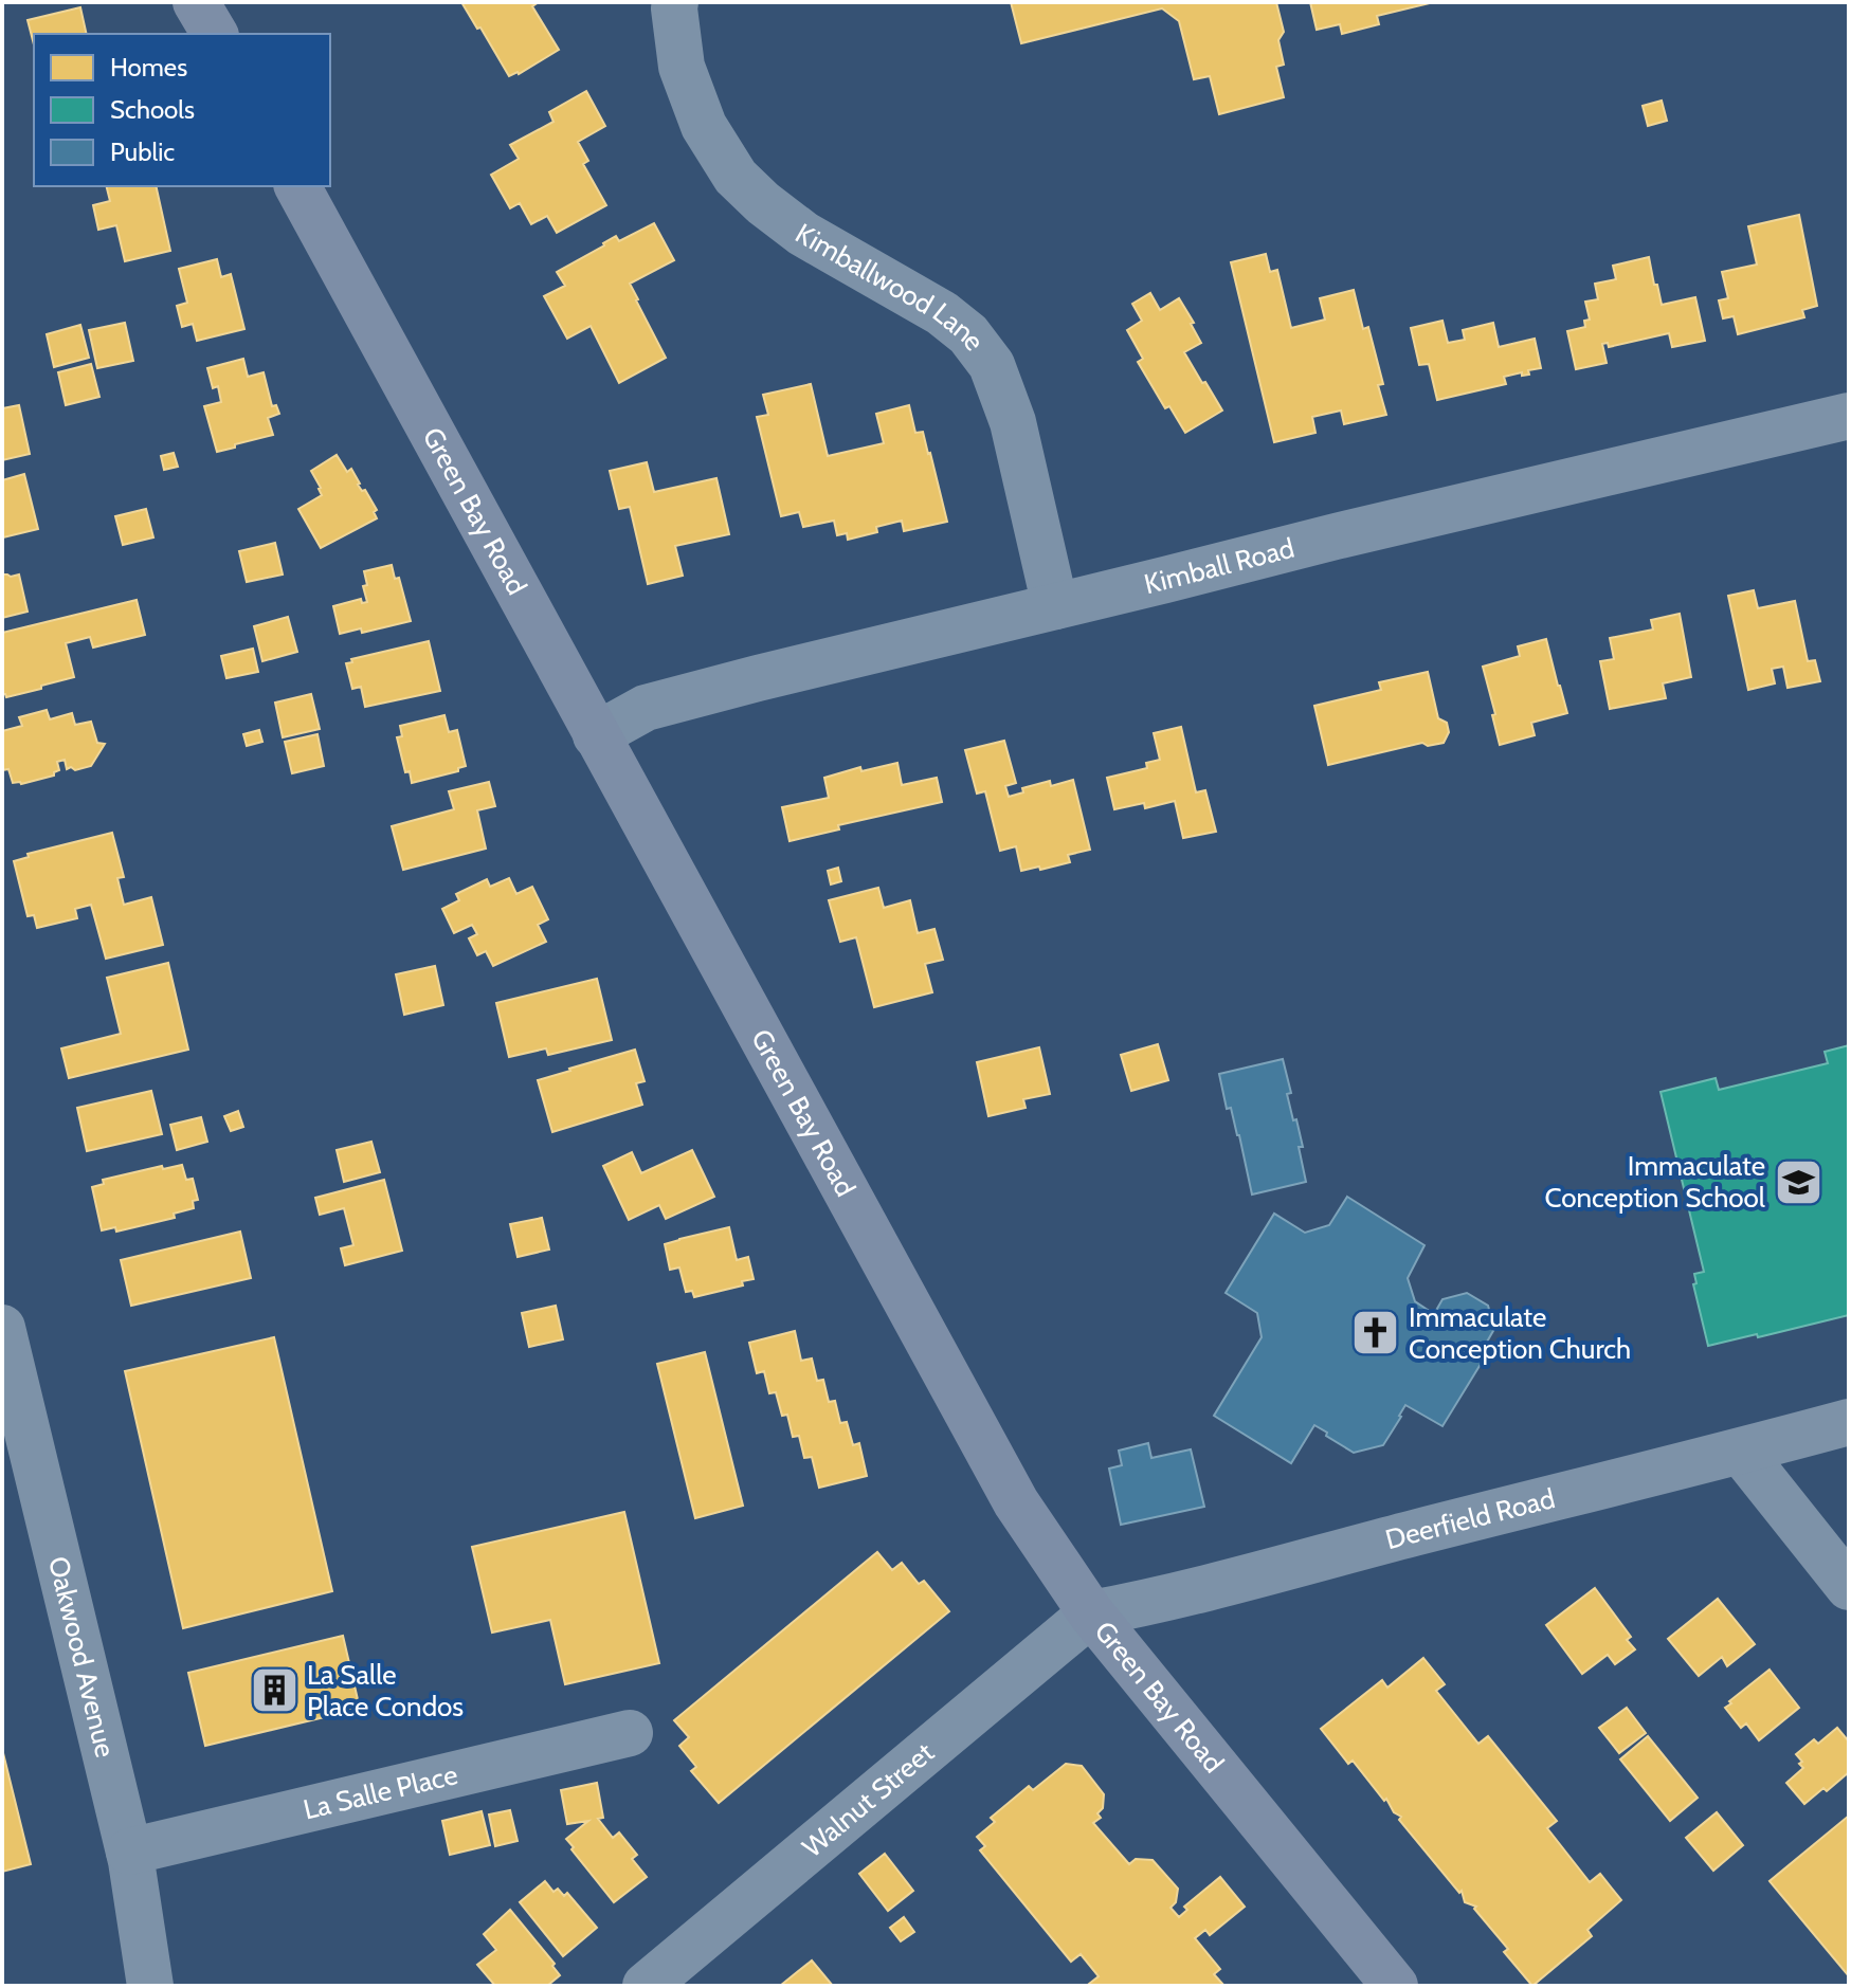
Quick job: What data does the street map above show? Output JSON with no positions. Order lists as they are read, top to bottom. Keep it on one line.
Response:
{"streets":{"main road":["Green Bay Road"],"street":["Kimballwood Lane","Kimball Road","Deerfield Road","Oakwood Avenue","La Salle Place","Walnut Street"]},"crossings":[["Kimballwood Lane","Kimball Road"],["Green Bay Road","Kimball Road"],["Green Bay Road","Deerfield Road"],["Green Bay Road","Walnut Street"],["Deerfield Road","Walnut Street"],["Oakwood Avenue","La Salle Place"]],"places":{"school or university":["Immaculate Conception School"],"church":["Immaculate Conception Church"],"building":["La Salle Place Condos"]},"legend":["Homes","Schools","Public"]}
